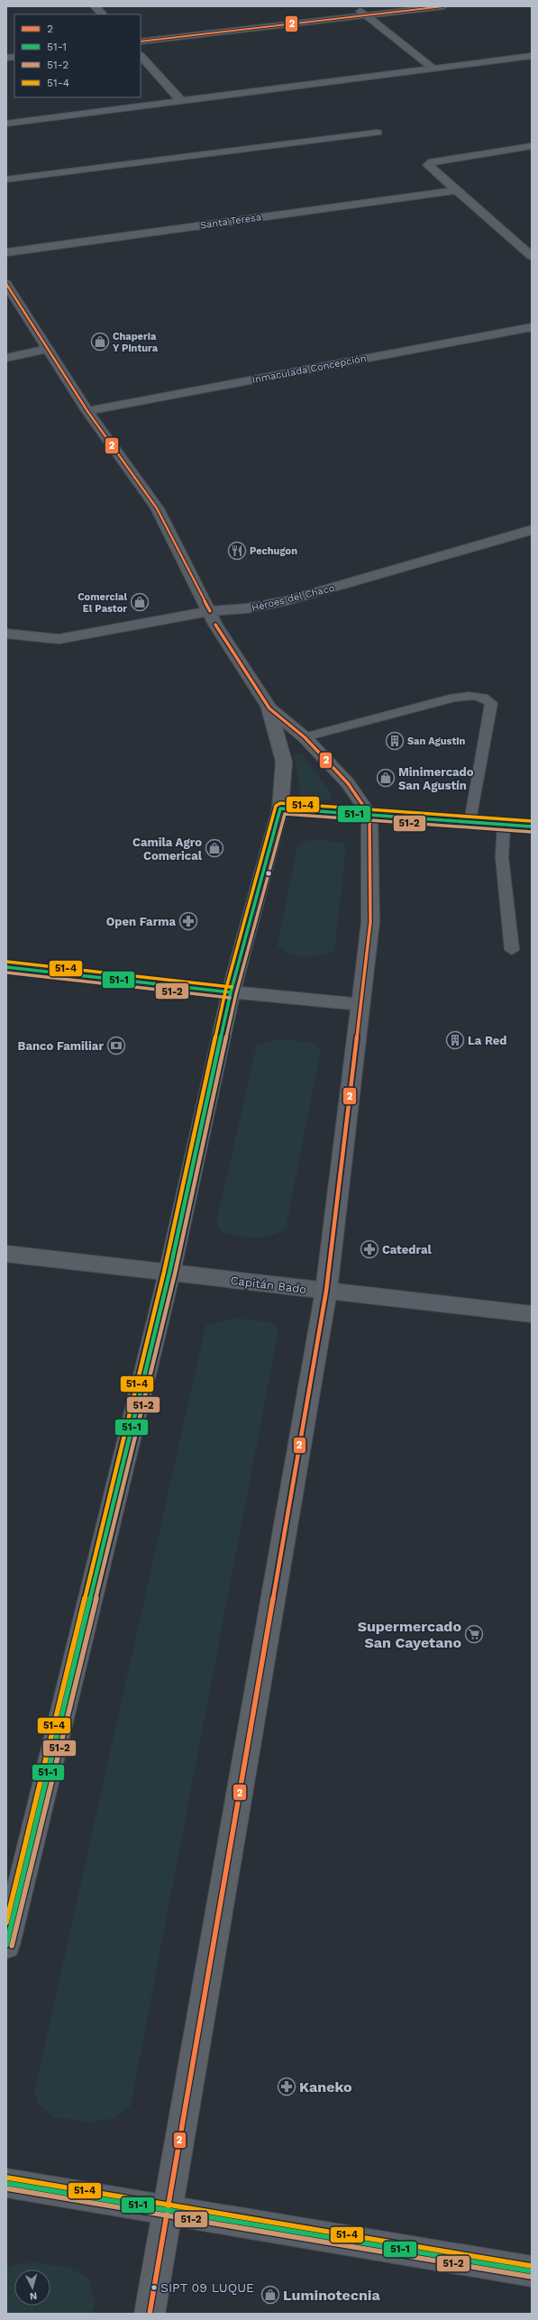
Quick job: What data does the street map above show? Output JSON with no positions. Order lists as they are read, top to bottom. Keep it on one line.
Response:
{"streets":{"street":["Santa Teresa","Inmaculada Concepción","Héroes del Chaco","Capitán Bado"]},"places":{"shop":["Chaperia Y Pintura","Comercial El Pastor","Minimercado San Agustín","Camila Agro Comerical","Luminotecnia"],"restaurant":["Pechugon"],"building":["San Agustin","La Red"],"pharmacy":["Open Farma","Catedral","Kaneko"],"bank":["Banco Familiar"],"supermarket":["Supermercado San Cayetano"],"other":["SIPT 09 LUQUE"]},"lines":["transit line 2","transit line 51-4","transit line 51-1","transit line 51-2"],"legend":["2","51-1","51-2","51-4"],"north":"bottom"}
